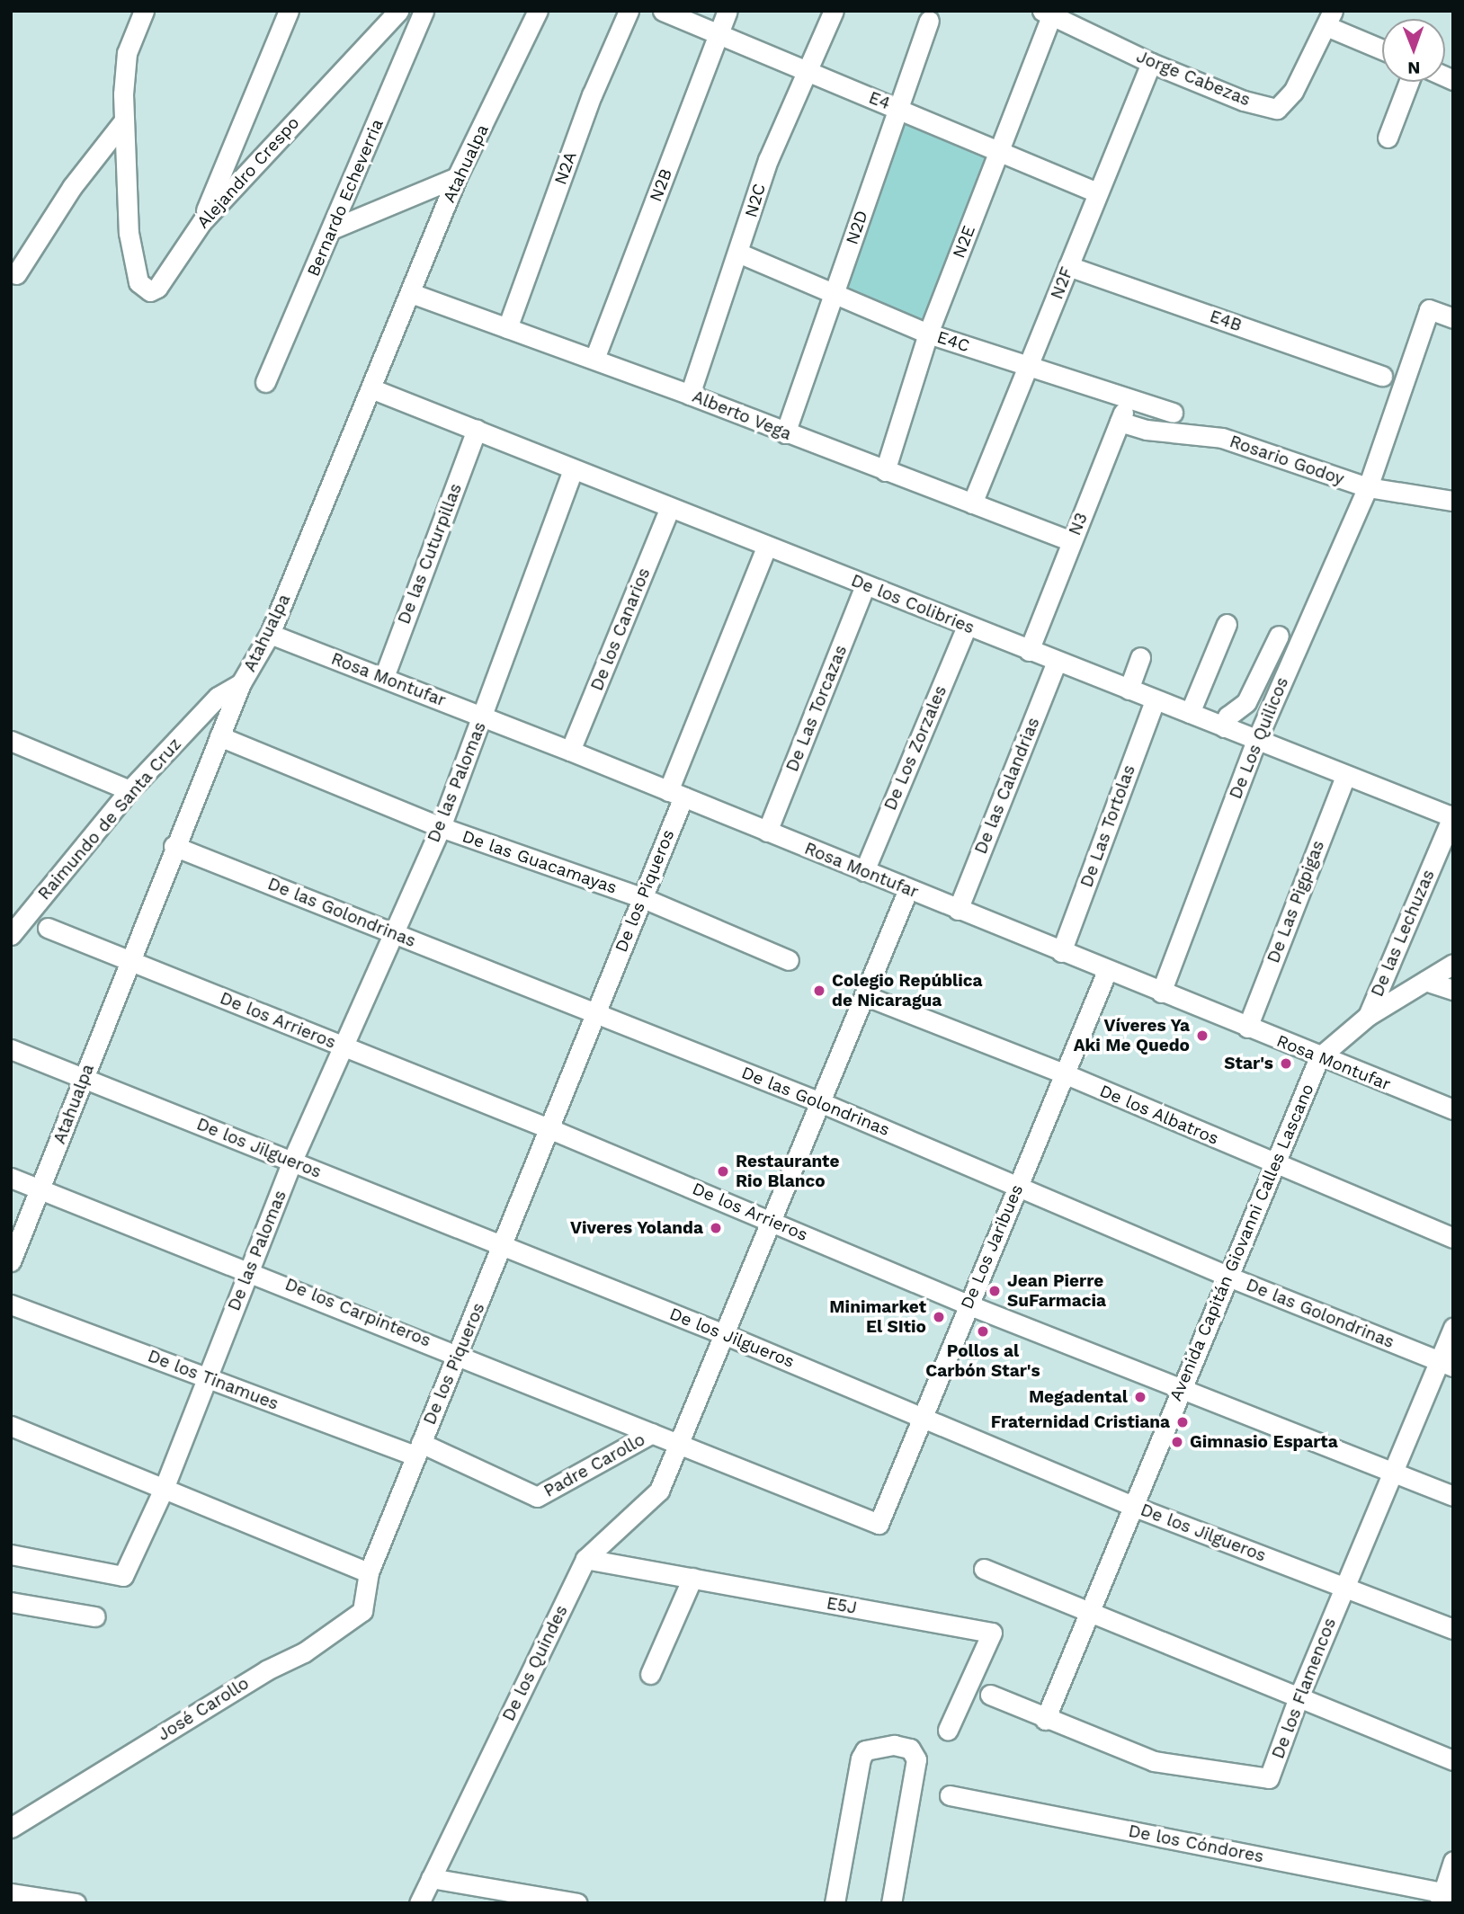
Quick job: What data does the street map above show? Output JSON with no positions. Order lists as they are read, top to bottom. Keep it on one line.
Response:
{"streets":{"street":["Jorge Cabezas","E4","Atahualpa","N2A","Alejandro Crespo","N2B","Bernardo Echeverria","N2C","N2D","N2E","N2F","E4B","E4C","Alberto Vega","Rosario Godoy","N3","De las Cuturpillas","De los Colibries","De los Canarios","Rosa Montufar","De Las Torcazas","De Los Quilicos","De Los Zorzales","De las Palomas","De las Calandrias","Raimundo de Santa Cruz","De Las Tortolas","De las Guacamayas","De los Piqueros","De Las Pigpigas","De las Golondrinas","De las Lechuzas","De los Arrieros","De los Albatros","De los Jilgueros","Avenida Capitán Giovanni Calles Lascano","De Los Jaribues","De los Carpinteros","De los Tinamues","Padre Carollo","E5J","De los Quindes","De los Flamencos","José Carollo","De los Cóndores"]},"crossings":[["Jorge Cabezas","N2E"],["Jorge Cabezas","N2F"],["E4","N2B"],["E4","N2C"],["E4","N2D"],["E4","N2E"],["E4","N2F"],["Atahualpa","Alberto Vega"],["Atahualpa","De los Colibries"],["Atahualpa","Rosa Montufar"],["Atahualpa","Raimundo de Santa Cruz"],["Atahualpa","De las Guacamayas"],["Atahualpa","De las Golondrinas"],["Atahualpa","De los Arrieros"],["Atahualpa","De los Jilgueros"],["Atahualpa","De los Carpinteros"],["N2A","Alberto Vega"],["N2B","Alberto Vega"],["N2C","E4C"],["N2C","Alberto Vega"],["N2D","E4C"],["N2D","Alberto Vega"],["N2E","E4C"],["N2E","Alberto Vega"],["N2F","E4B"],["N2F","E4C"],["N2F","Alberto Vega"],["E4C","N3"],["Alberto Vega","N3"],["Rosario Godoy","N3"],["Rosario Godoy","De Los Quilicos"],["N3","De los Colibries"],["De las Cuturpillas","De los Colibries"],["De las Cuturpillas","Rosa Montufar"],["De los Colibries","De los Canarios"],["De los Colibries","De Las Torcazas"],["De los Colibries","De Los Quilicos"],["De los Colibries","De Los Zorzales"],["De los Colibries","De las Palomas"],["De los Colibries","De las Calandrias"],["De los Colibries","De Las Tortolas"],["De los Colibries","De los Piqueros"],["De los Colibries","De Las Pigpigas"],["De los Colibries","De las Lechuzas"],["De los Canarios","Rosa Montufar"],["Rosa Montufar","De Las Torcazas"],["Rosa Montufar","De Los Quilicos"],["Rosa Montufar","De Los Zorzales"],["Rosa Montufar","De las Palomas"],["Rosa Montufar","De las Calandrias"],["Rosa Montufar","De Las Tortolas"],["Rosa Montufar","De los Piqueros"],["Rosa Montufar","De Las Pigpigas"],["Rosa Montufar","Avenida Capitán Giovanni Calles Lascano"],["Rosa Montufar","De Los Jaribues"],["Rosa Montufar","De los Quindes"],["De las Palomas","De las Guacamayas"],["De las Palomas","De las Golondrinas"],["De las Palomas","De los Arrieros"],["De las Palomas","De los Jilgueros"],["De las Palomas","De los Carpinteros"],["De las Palomas","De los Tinamues"],["De las Guacamayas","De los Piqueros"],["De los Piqueros","De las Golondrinas"],["De los Piqueros","De los Arrieros"],["De los Piqueros","De los Jilgueros"],["De los Piqueros","De los Carpinteros"],["De los Piqueros","De los Tinamues"],["De los Piqueros","José Carollo"],["De las Golondrinas","Avenida Capitán Giovanni Calles Lascano"],["De las Golondrinas","De Los Jaribues"],["De las Golondrinas","De los Quindes"],["De las Golondrinas","De los Flamencos"],["De las Lechuzas","Avenida Capitán Giovanni Calles Lascano"],["De los Arrieros","Avenida Capitán Giovanni Calles Lascano"],["De los Arrieros","De Los Jaribues"],["De los Arrieros","De los Quindes"],["De los Arrieros","De los Flamencos"],["De los Albatros","Avenida Capitán Giovanni Calles Lascano"],["De los Albatros","De Los Jaribues"],["De los Albatros","De los Quindes"],["De los Jilgueros","Avenida Capitán Giovanni Calles Lascano"],["De los Jilgueros","De Los Jaribues"],["De los Jilgueros","De los Quindes"],["De los Jilgueros","De los Flamencos"],["Avenida Capitán Giovanni Calles Lascano","De los Flamencos"],["De Los Jaribues","De los Carpinteros"],["De los Carpinteros","Padre Carollo"],["De los Carpinteros","De los Quindes"],["De los Tinamues","Padre Carollo"],["E5J","De los Quindes"]],"places":["Colegio República de Nicaragua","Víveres Ya Aki Me Quedo","Star's","Restaurante Rio Blanco","Viveres Yolanda","Jean Pierre SuFarmacia","Minimarket El SItio","Pollos al Carbón Star's","Megadental","Fraternidad Cristiana","Gimnasio Esparta"],"north":"bottom"}
